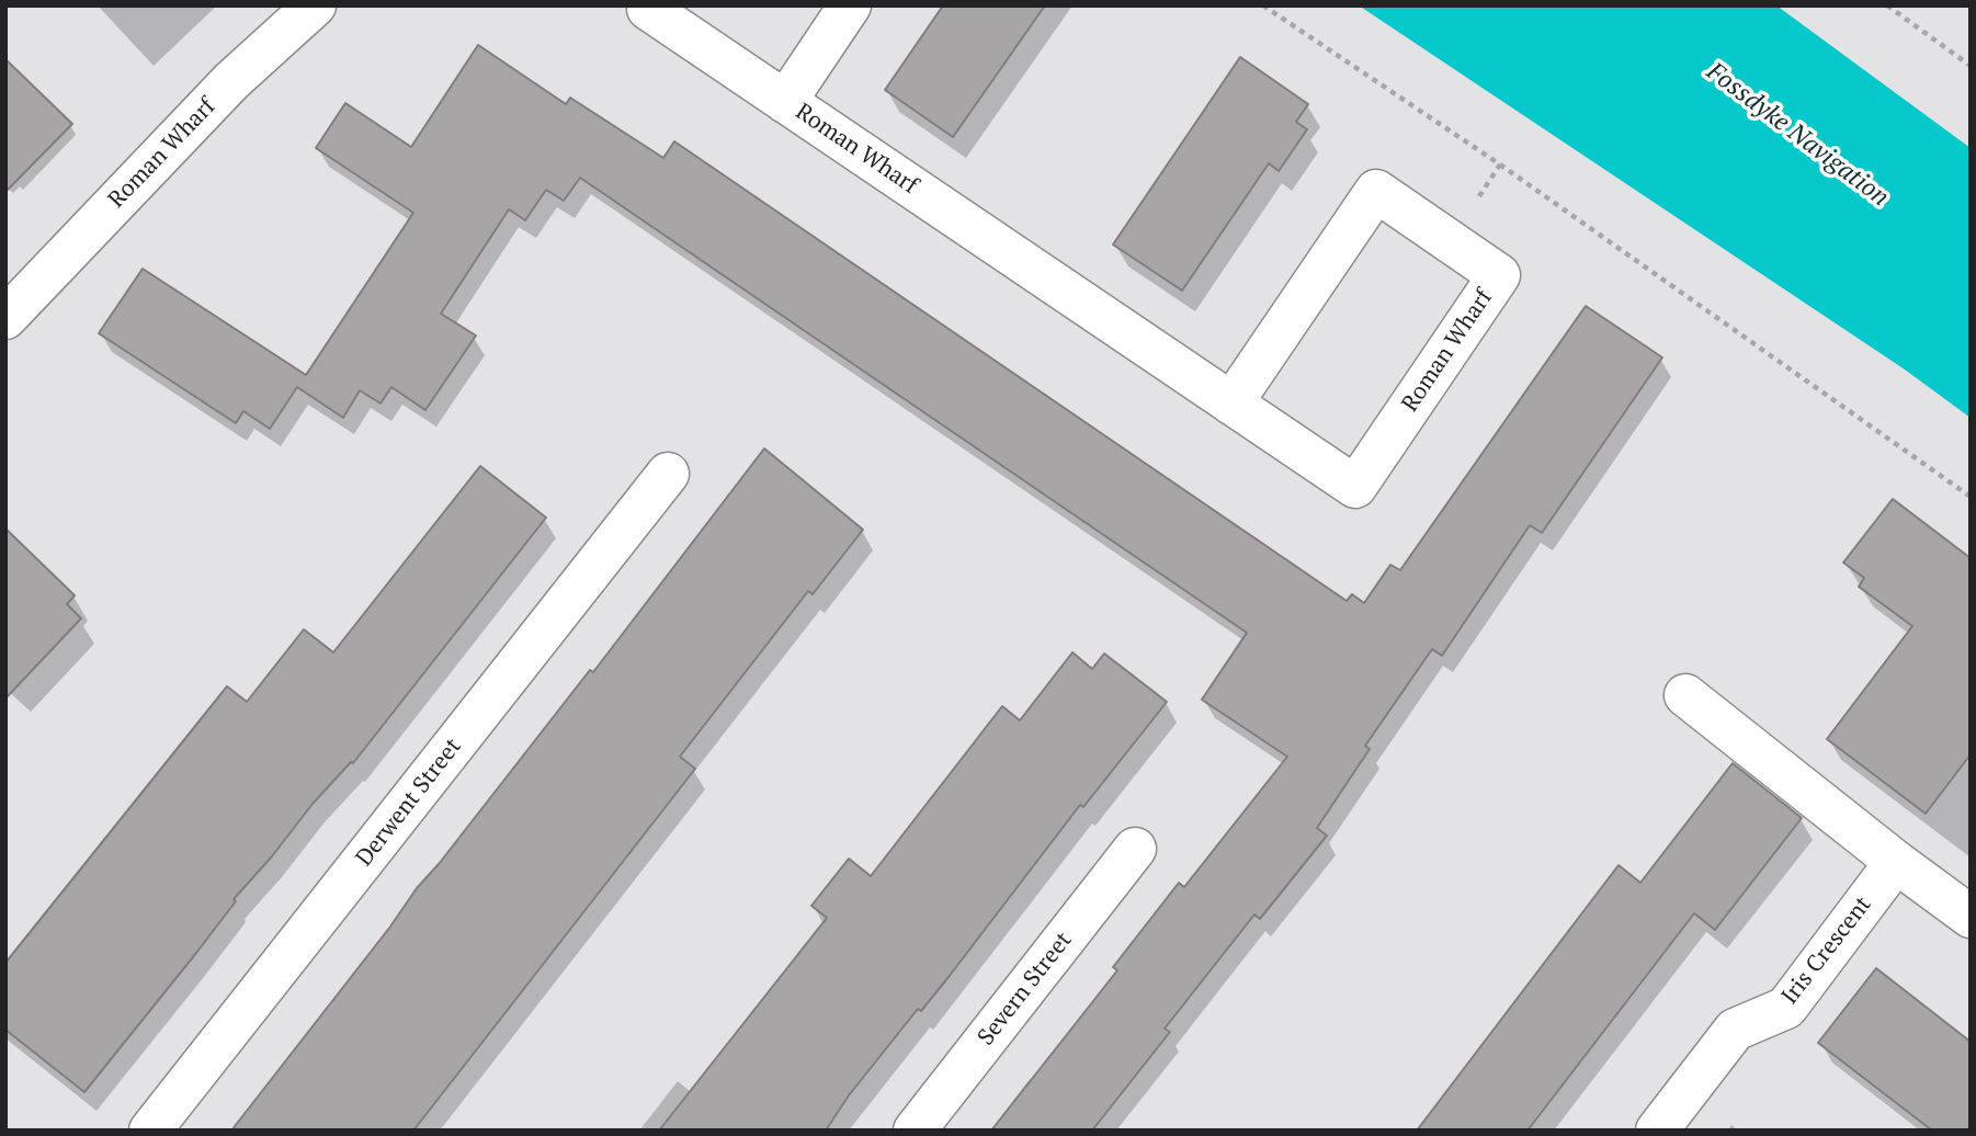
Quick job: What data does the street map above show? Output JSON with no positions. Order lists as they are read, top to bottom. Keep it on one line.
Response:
{"streets":{"street":["Roman Wharf","Derwent Street","Iris Crescent","Severn Street"]},"water":["Fossdyke Navigation"]}
